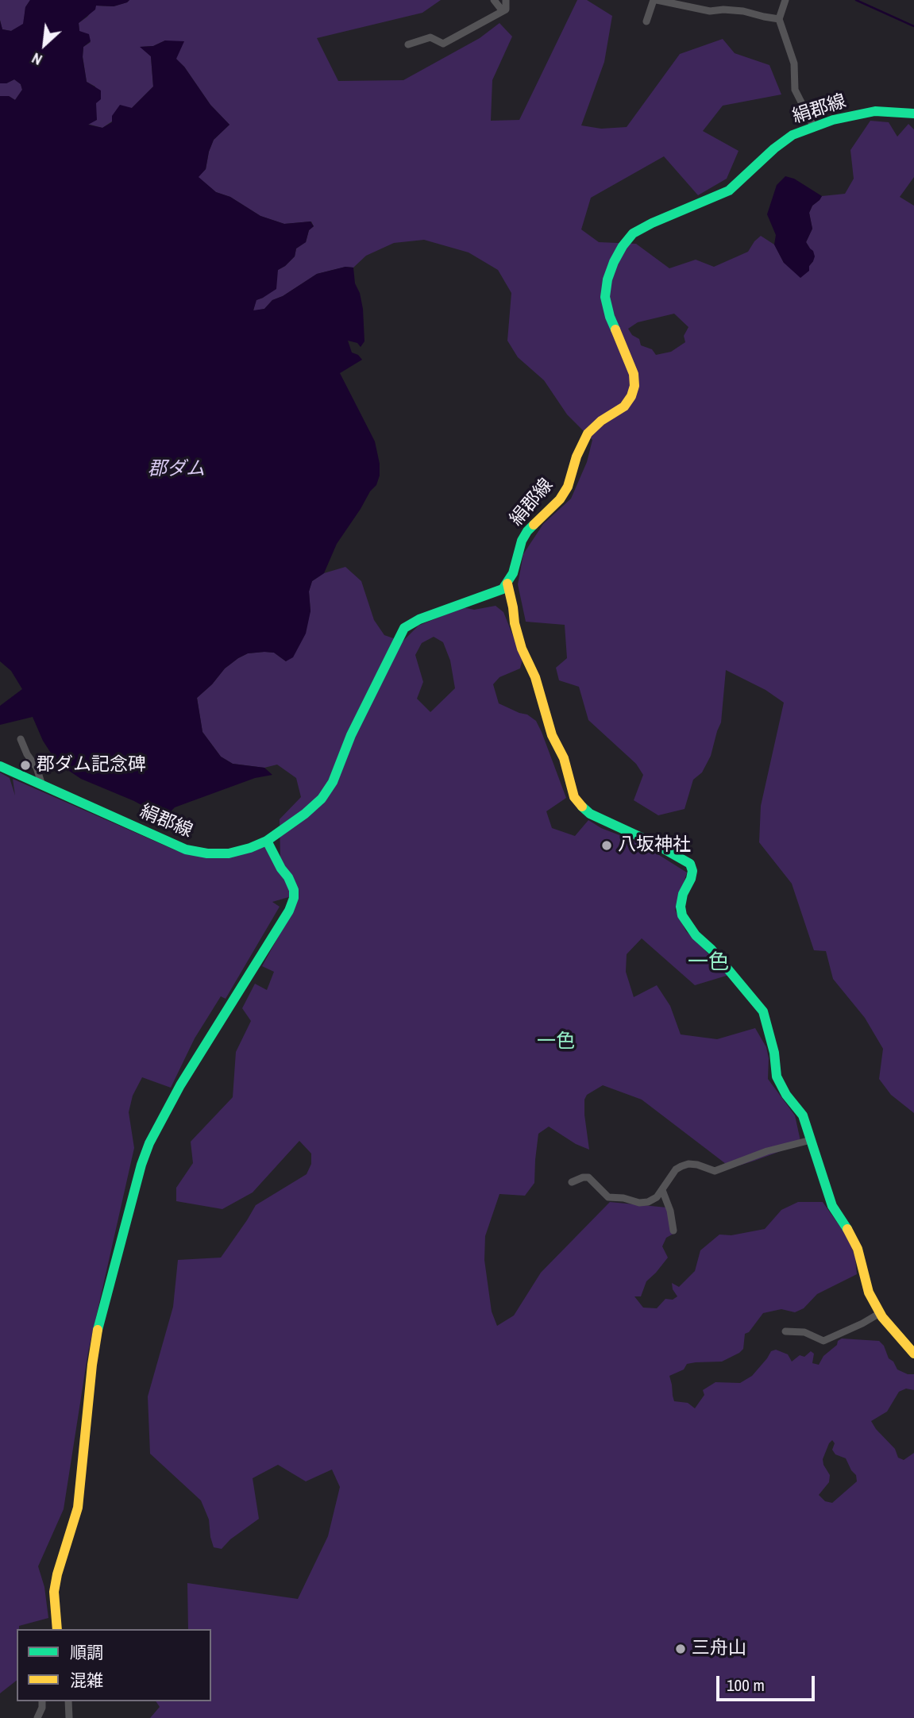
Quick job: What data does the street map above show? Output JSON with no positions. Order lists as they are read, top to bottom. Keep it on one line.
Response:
{"streets":{"street":["絹郡線"]},"districts":["一色","一色"],"water":["郡ダム"],"places":["郡ダム記念碑","八坂神社","三舟山"],"legend":["順調","混雑"],"scale_bar":"100 m","north":"bottom left"}
